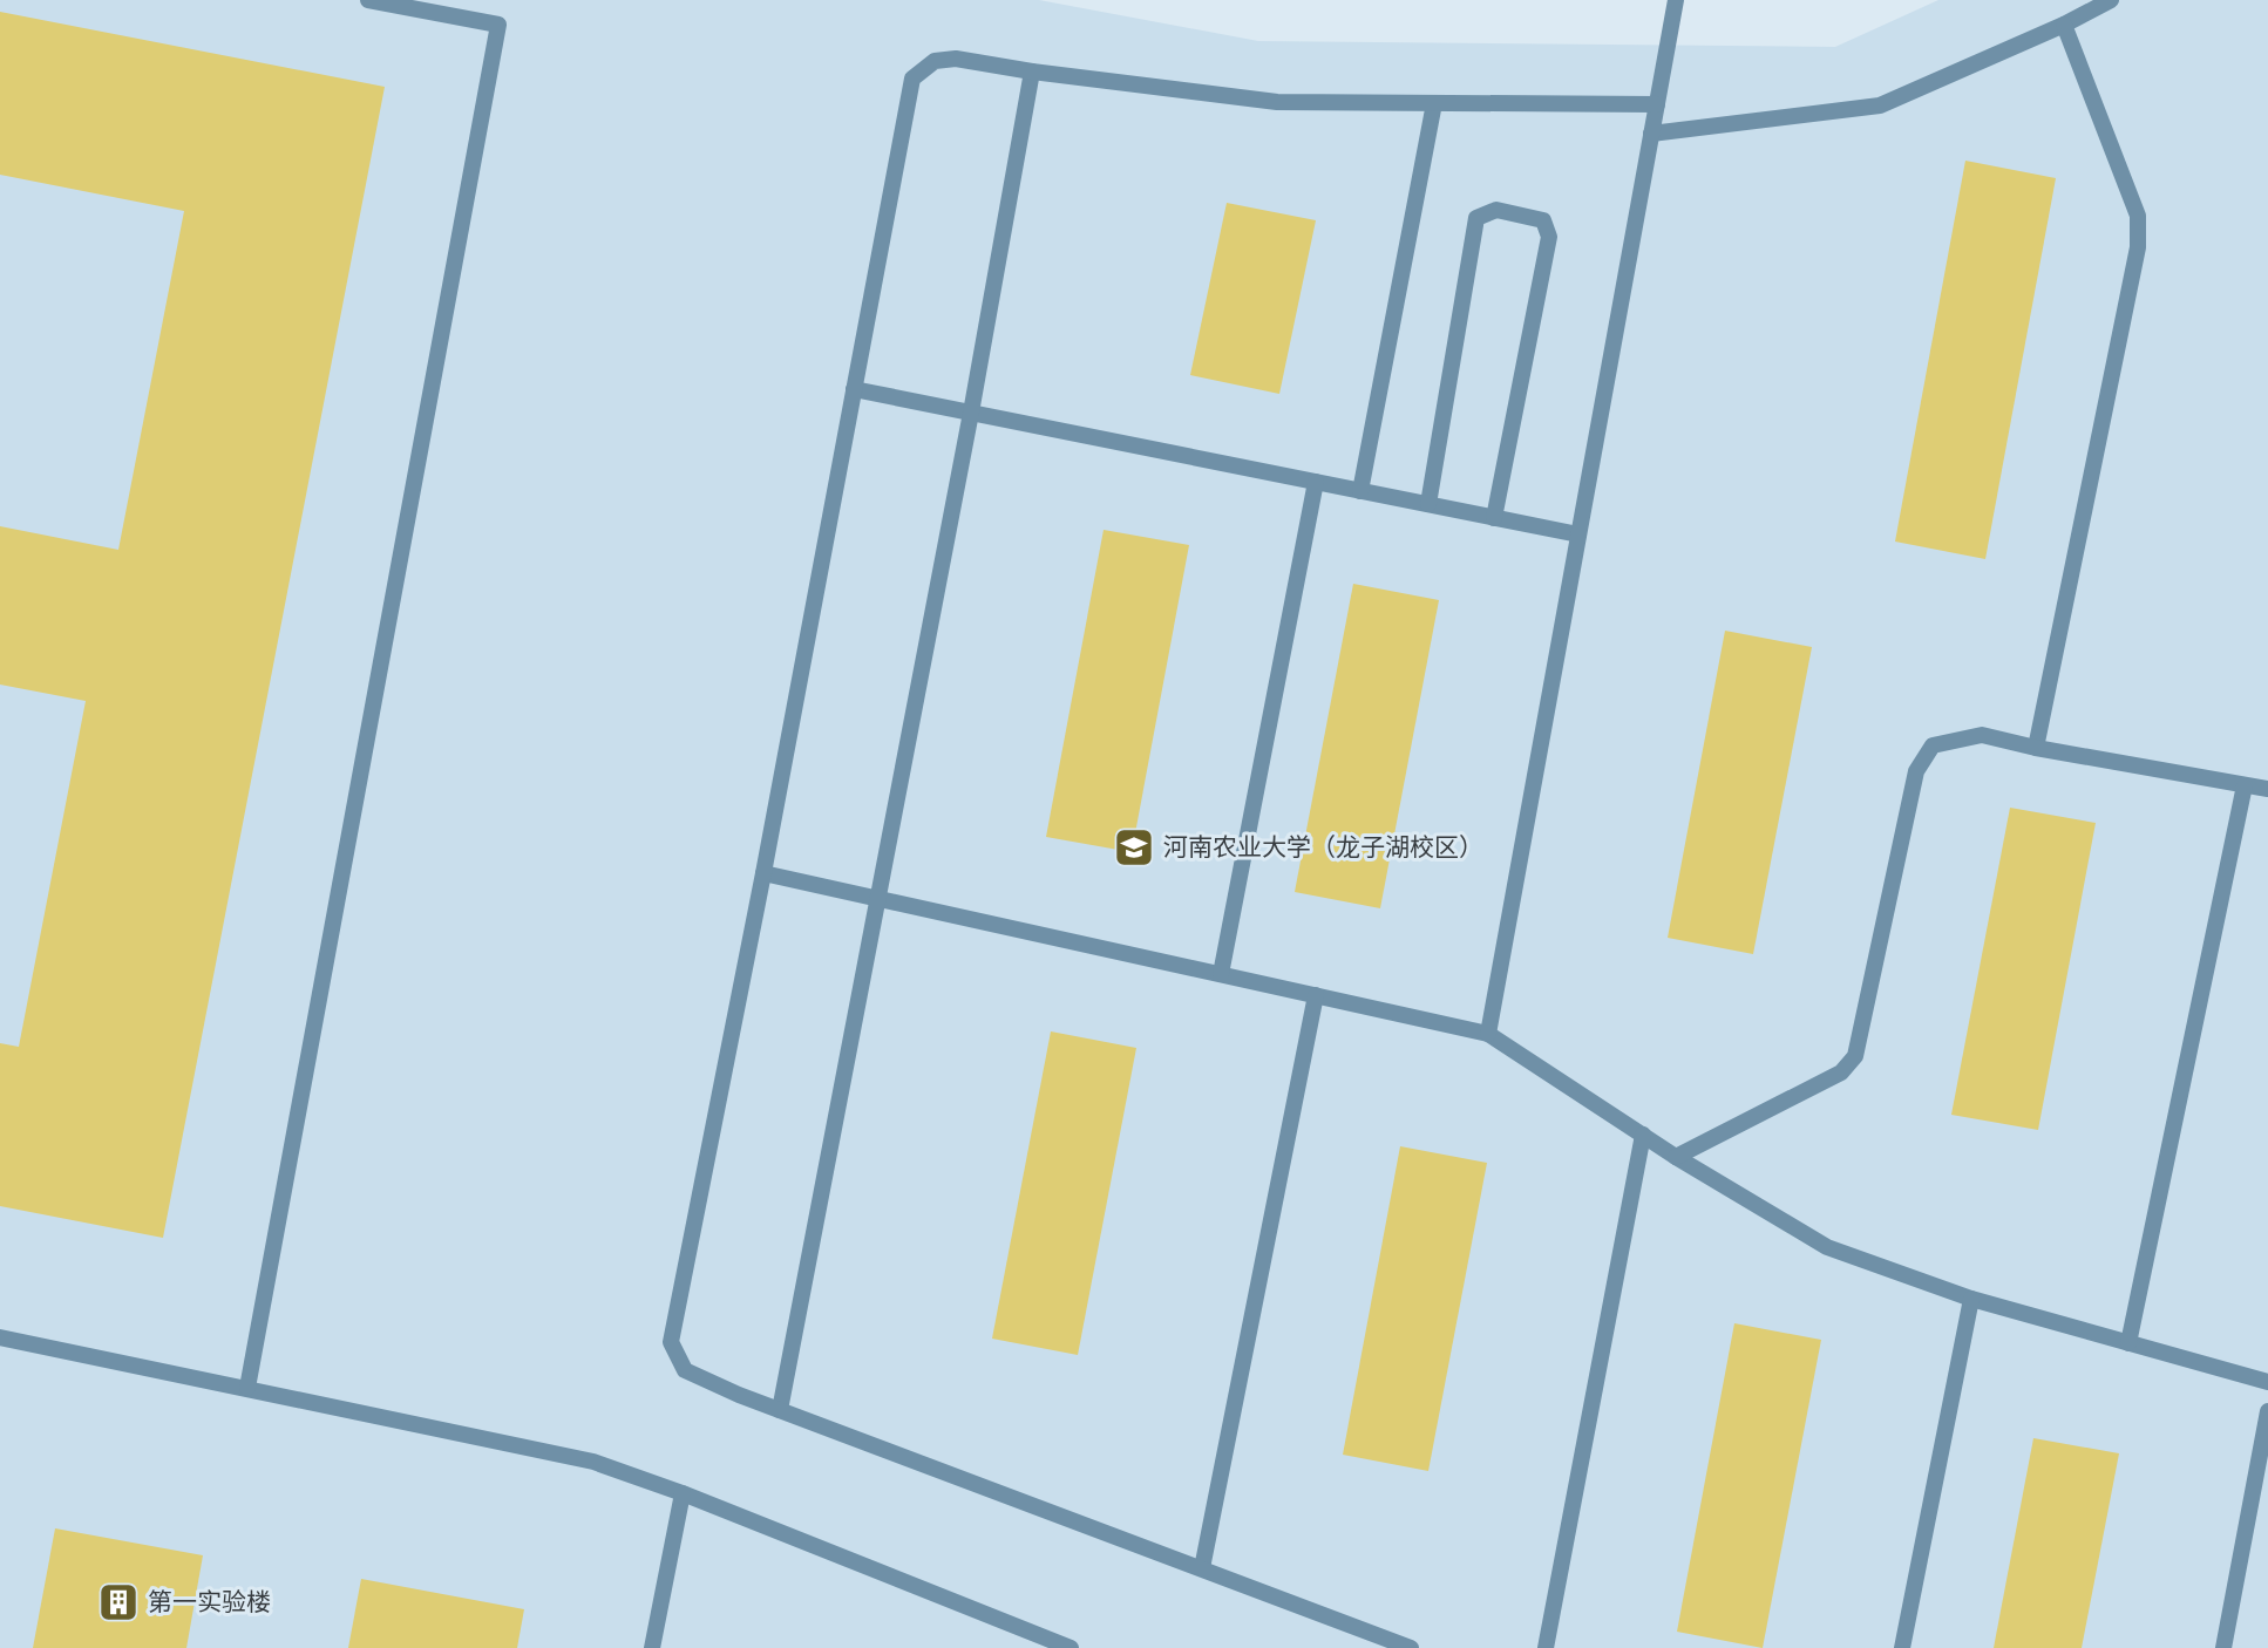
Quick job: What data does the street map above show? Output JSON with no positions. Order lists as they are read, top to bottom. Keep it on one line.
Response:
{"places":{"school or university":["河南农业大学（龙子湖校区）"],"building":["第一实验楼"]}}
